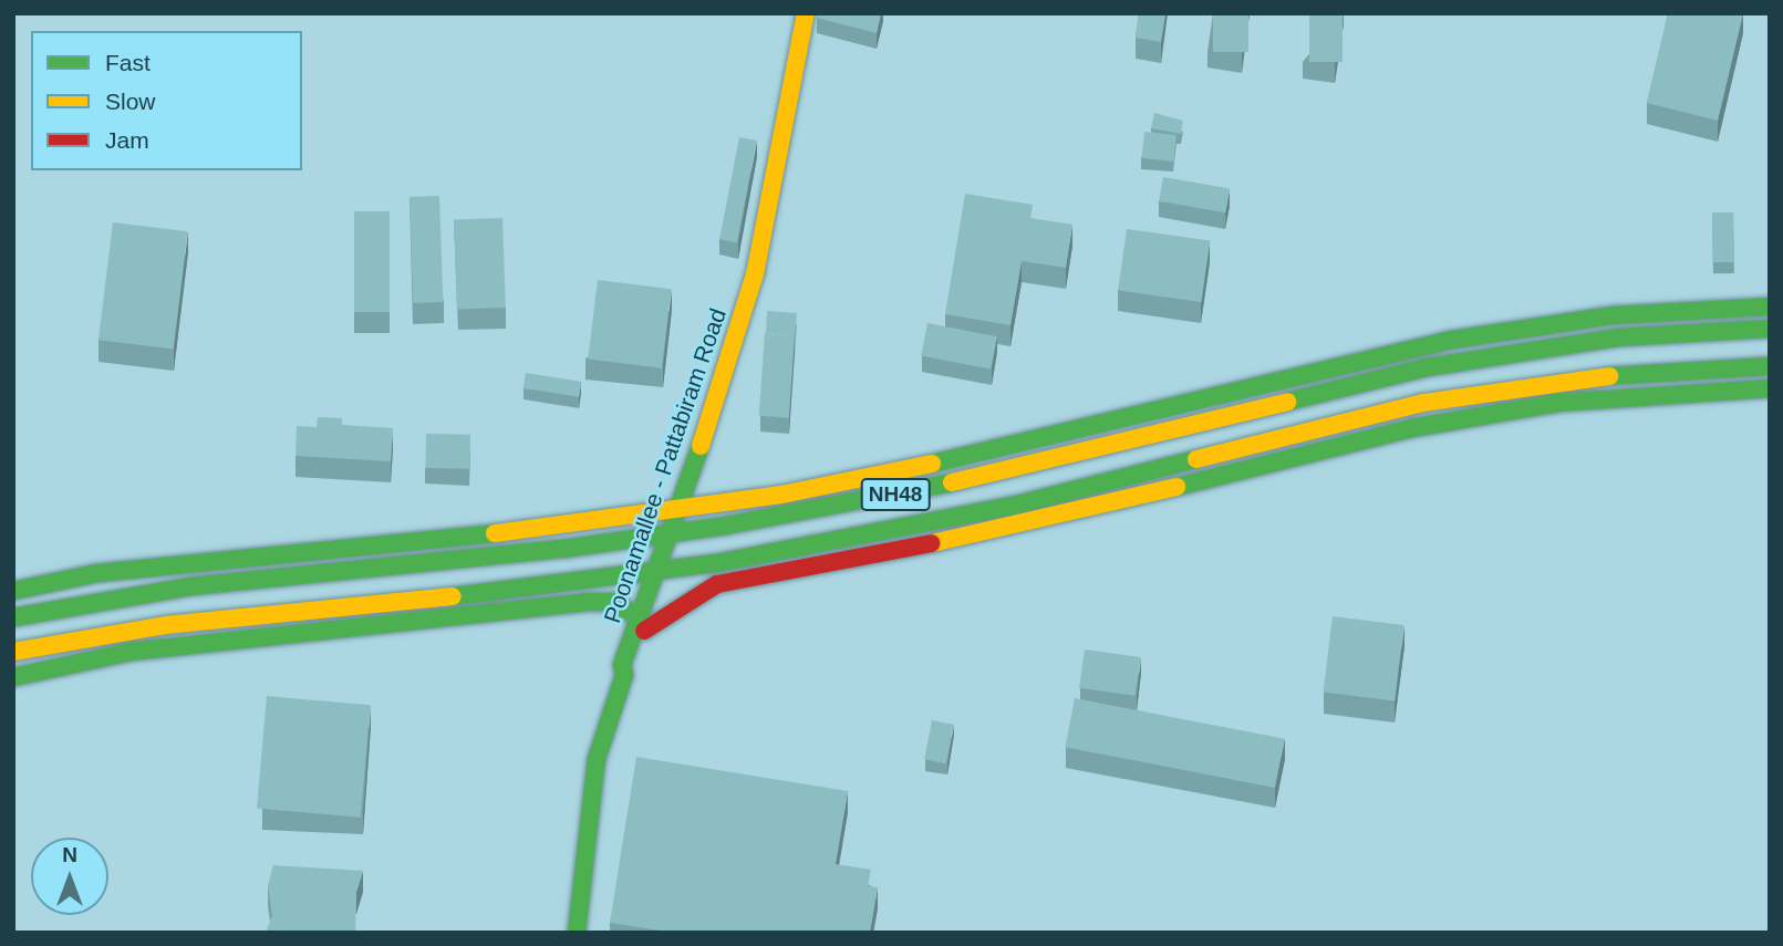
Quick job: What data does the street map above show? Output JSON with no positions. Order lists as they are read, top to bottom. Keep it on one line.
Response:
{"streets":{"main road":["Poonamallee - Pattabiram Road","NH48"]},"crossings":[["Poonamallee - Pattabiram Road","NH48"]],"legend":["Fast","Slow","Jam"],"north":"top"}
